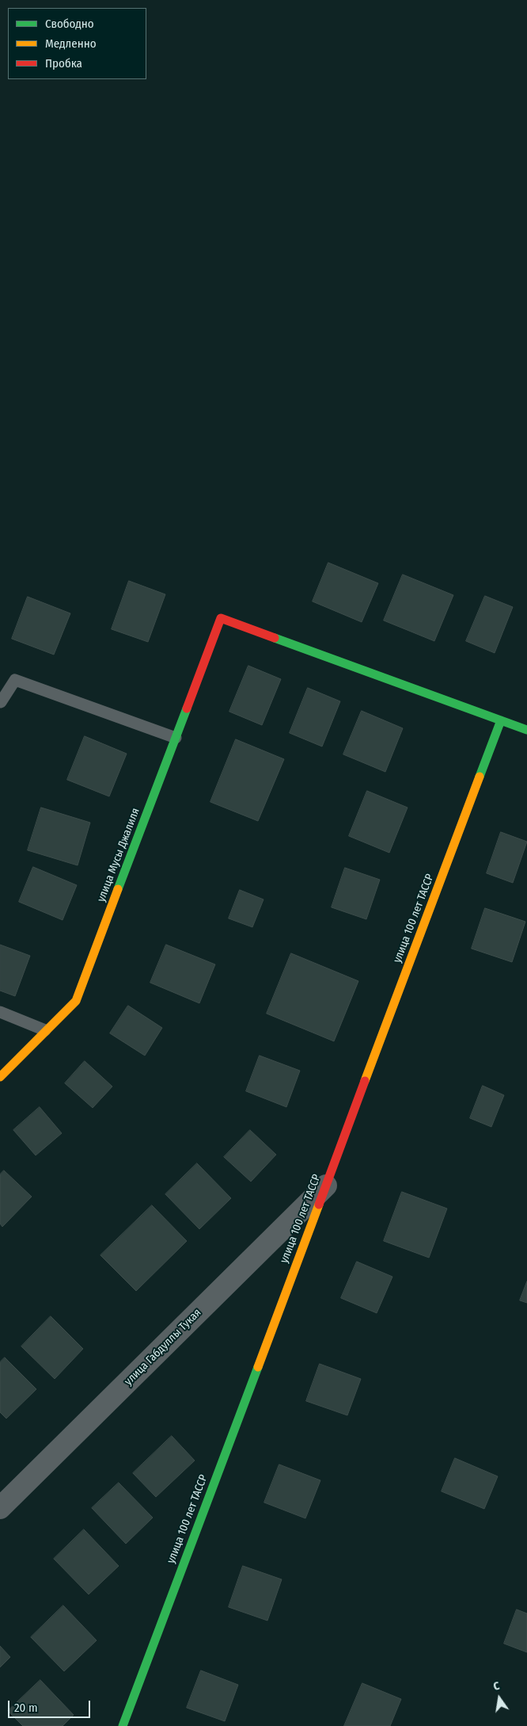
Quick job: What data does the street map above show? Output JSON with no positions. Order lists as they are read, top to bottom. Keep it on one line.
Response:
{"streets":{"street":["улица Мусы Джалиля","улица 100 лет ТАССР","улица Габдуллы Тукая"]},"crossings":[["улица Мусы Джалиля","улица 100 лет ТАССР"],["улица 100 лет ТАССР","улица Габдуллы Тукая"]],"legend":["Свободно","Медленно","Пробка"],"scale_bar":"20 m","north":"top"}
